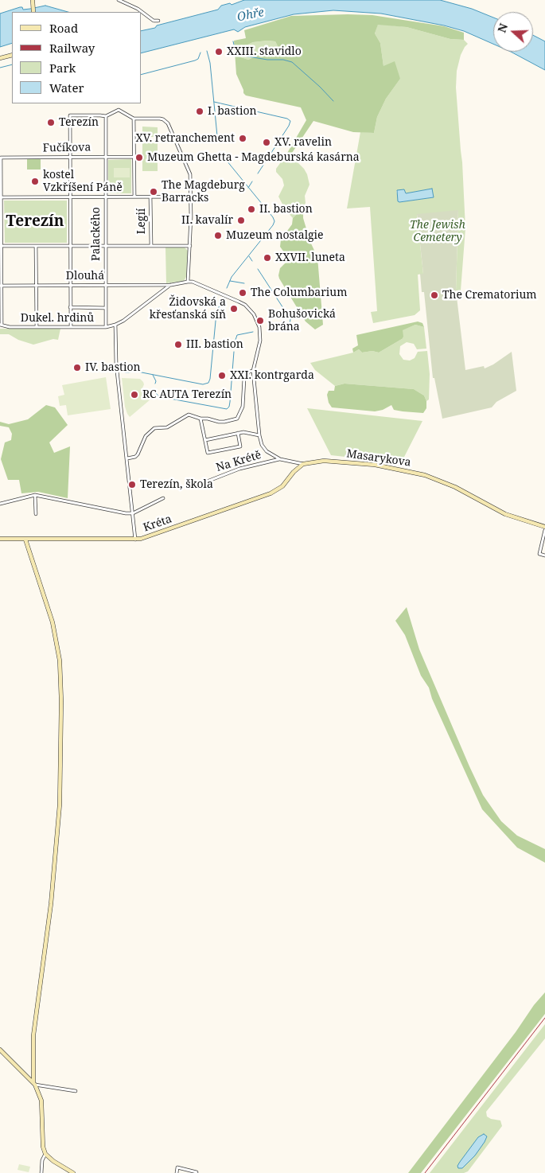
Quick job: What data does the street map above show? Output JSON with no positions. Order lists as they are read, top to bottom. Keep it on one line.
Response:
{"streets":{"street":["Fučíkova","Legií","Palackého","Dlouhá","Dukel. hrdinů","Masarykova","Na Krétě","Kréta"]},"crossings":[["Fučíkova","Palackého"],["Palackého","Dlouhá"],["Palackého","Dukel. hrdinů"],["Dlouhá","Dukel. hrdinů"],["Masarykova","Kréta"]],"districts":["Terezín"],"water":["Ohře"],"parks":["The Jewish Cemetery"],"places":["XXIII. stavidlo","I. bastion","Terezín","XV. retranchement","XV. ravelin","Muzeum Ghetta - Magdeburská kasárna","kostel Vzkříšení Páně","The Magdeburg Barracks","II. bastion","II. kavalír","Muzeum nostalgie","XXVII. luneta","The Columbarium","The Crematorium","Židovská a křesťanská síň","Bohušovická brána","III. bastion","IV. bastion","XXI. kontrgarda","RC AUTA Terezín","Terezín, škola"],"legend":["Road","Railway","Park","Water"],"north":"left"}
